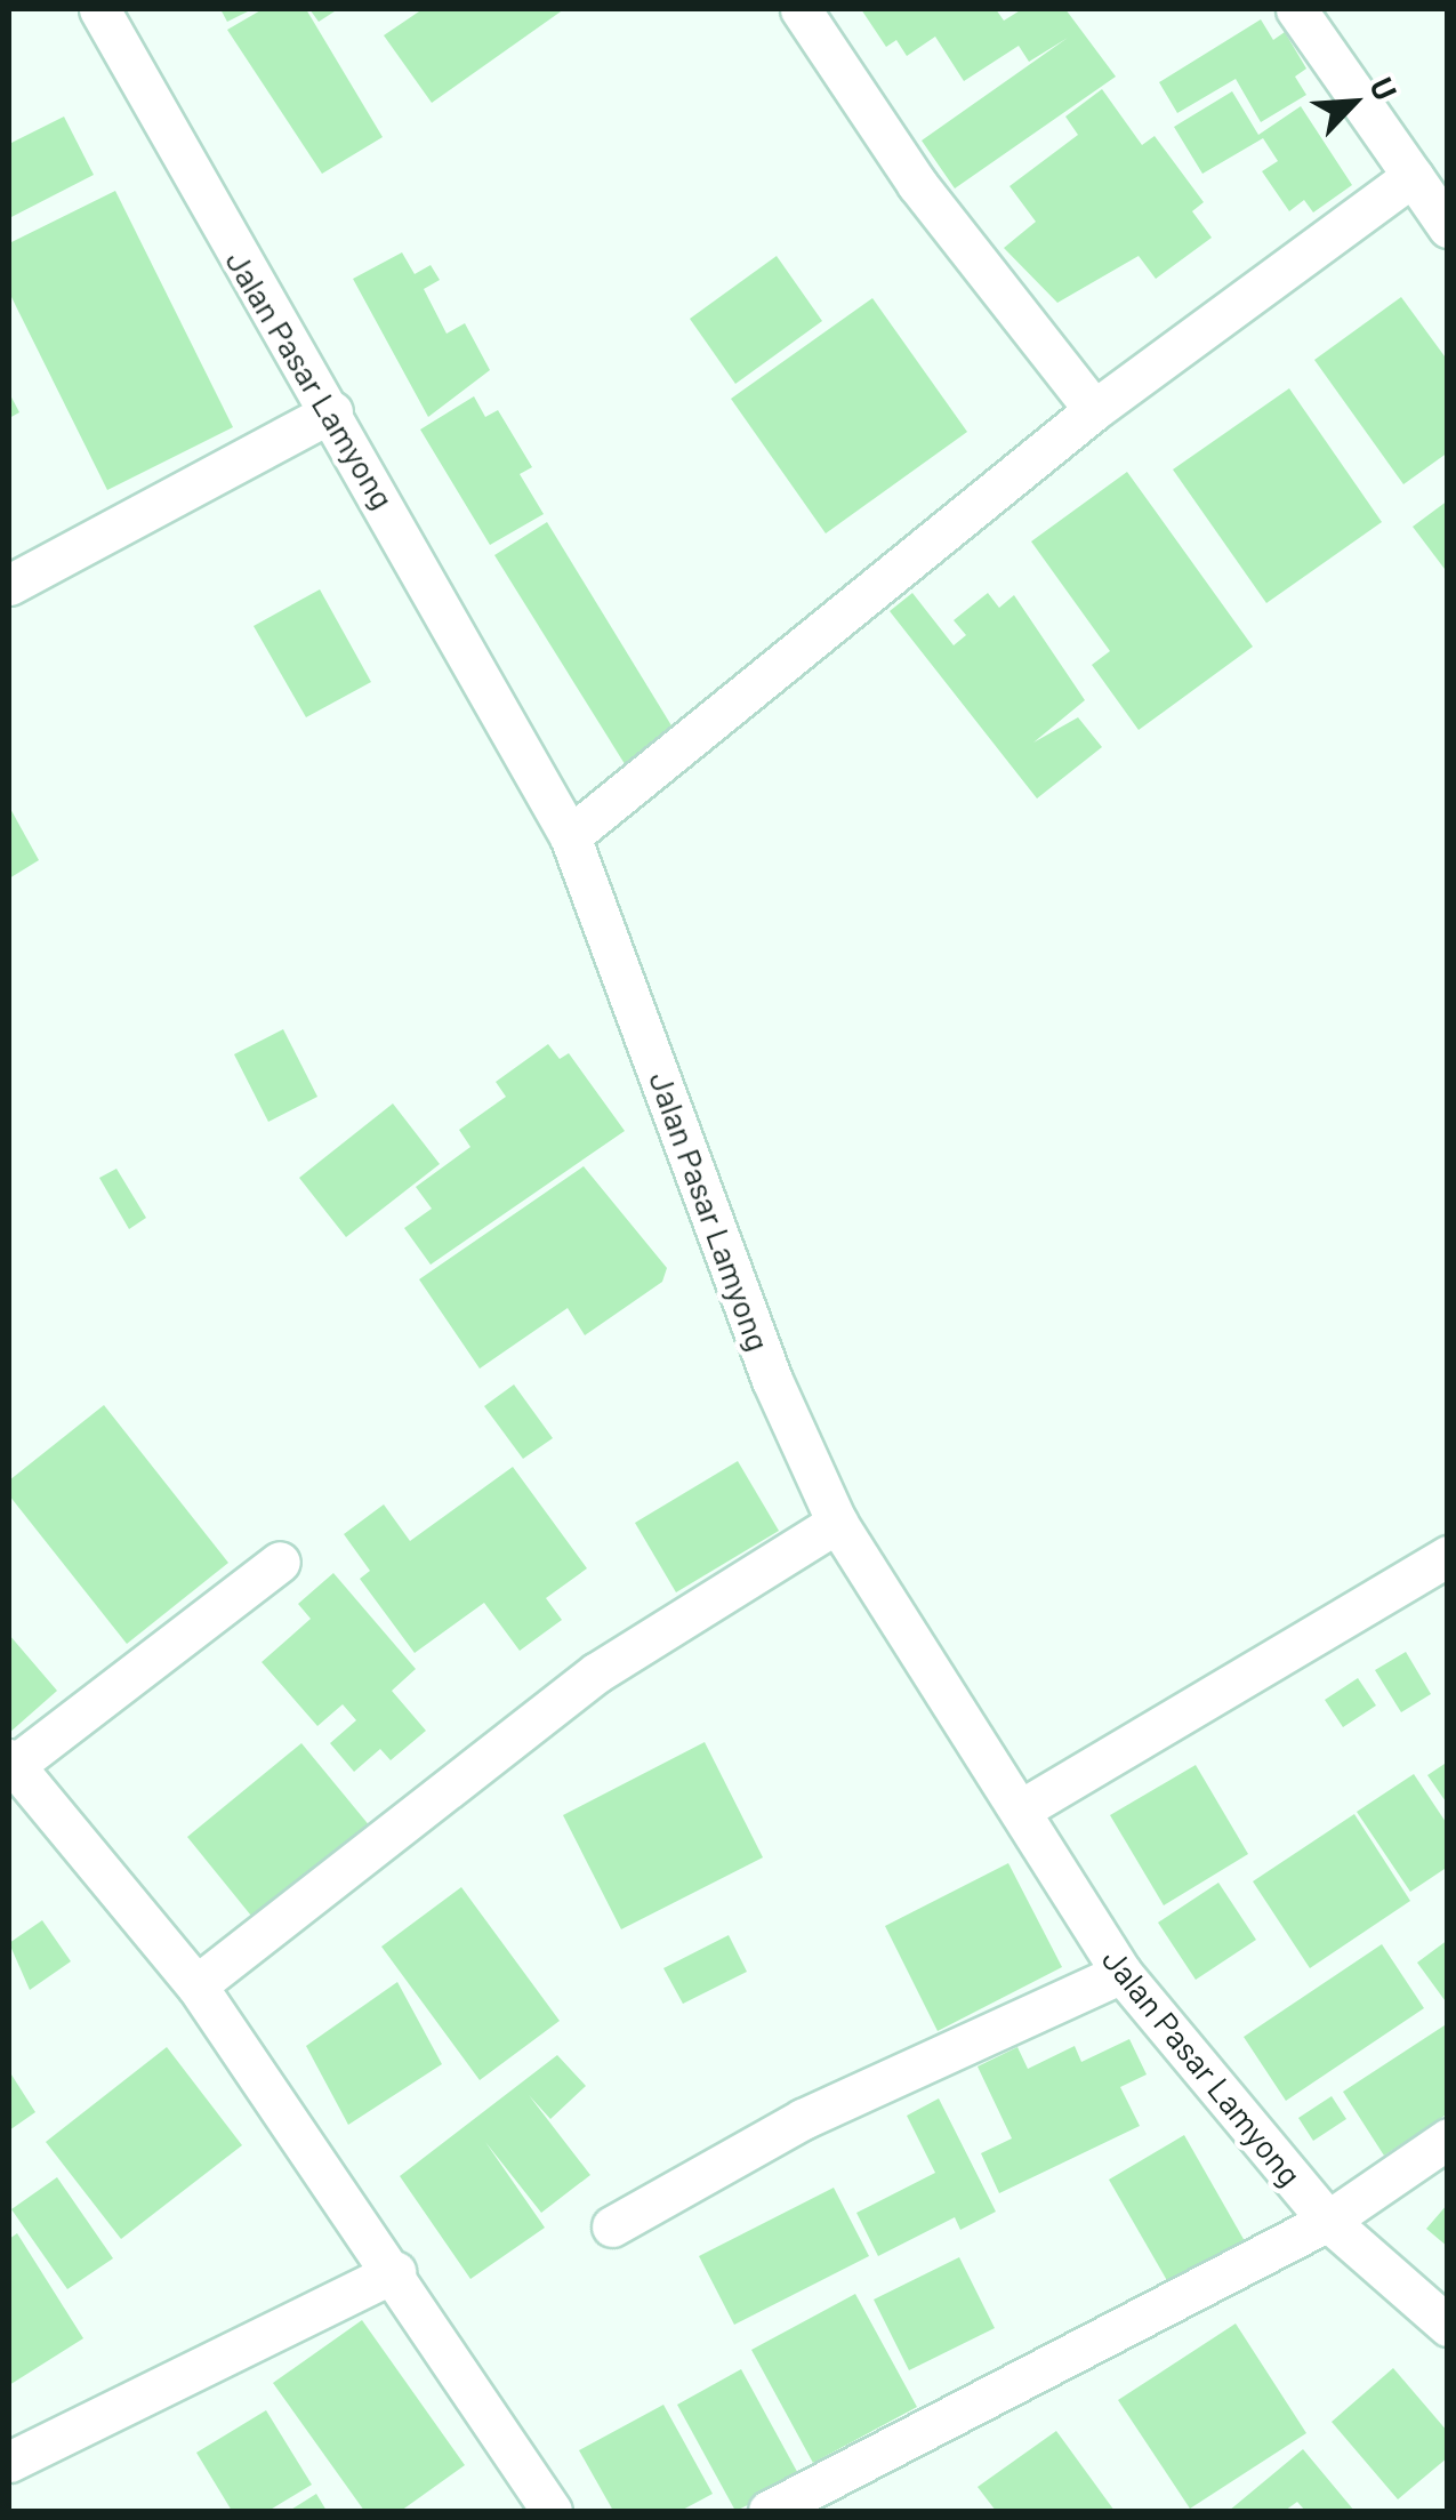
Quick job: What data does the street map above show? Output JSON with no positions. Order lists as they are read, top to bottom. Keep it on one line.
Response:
{"streets":{"street":["Jalan Pasar Lamyong"]},"north":"top right"}
